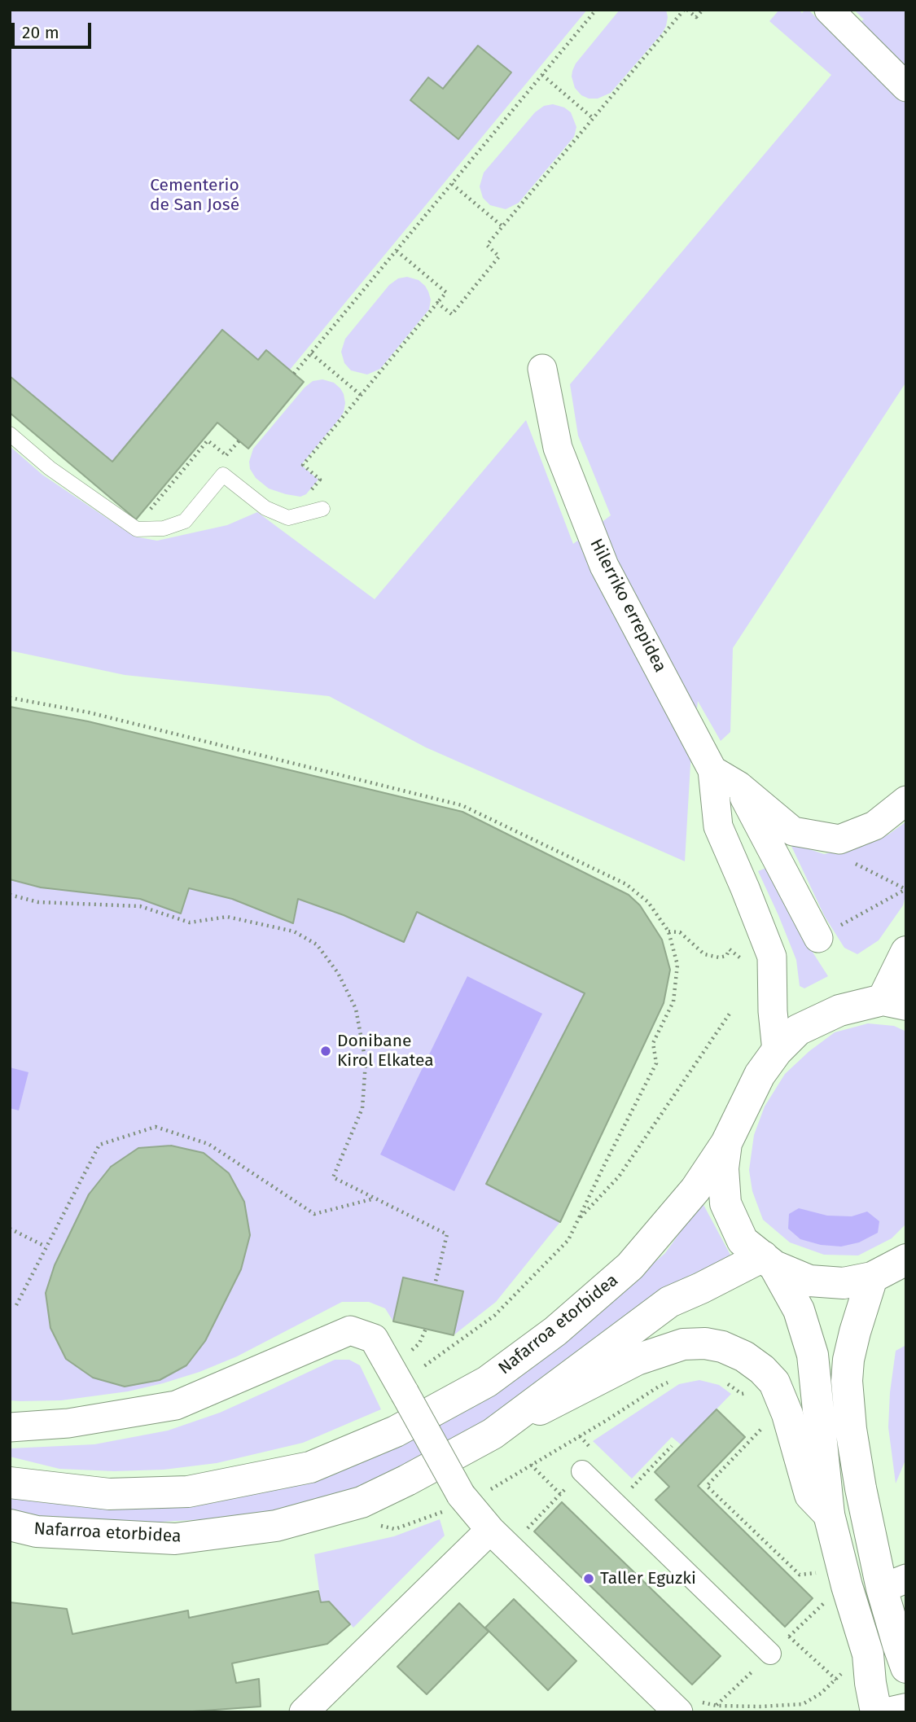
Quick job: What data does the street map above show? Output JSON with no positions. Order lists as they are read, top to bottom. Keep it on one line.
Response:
{"streets":{"main road":["Nafarroa etorbidea"],"street":["Hilerriko errepidea"]},"parks":["Cementerio de San José"],"places":["Donibane Kirol Elkatea","Taller Eguzki"],"scale_bar":"20 m"}
